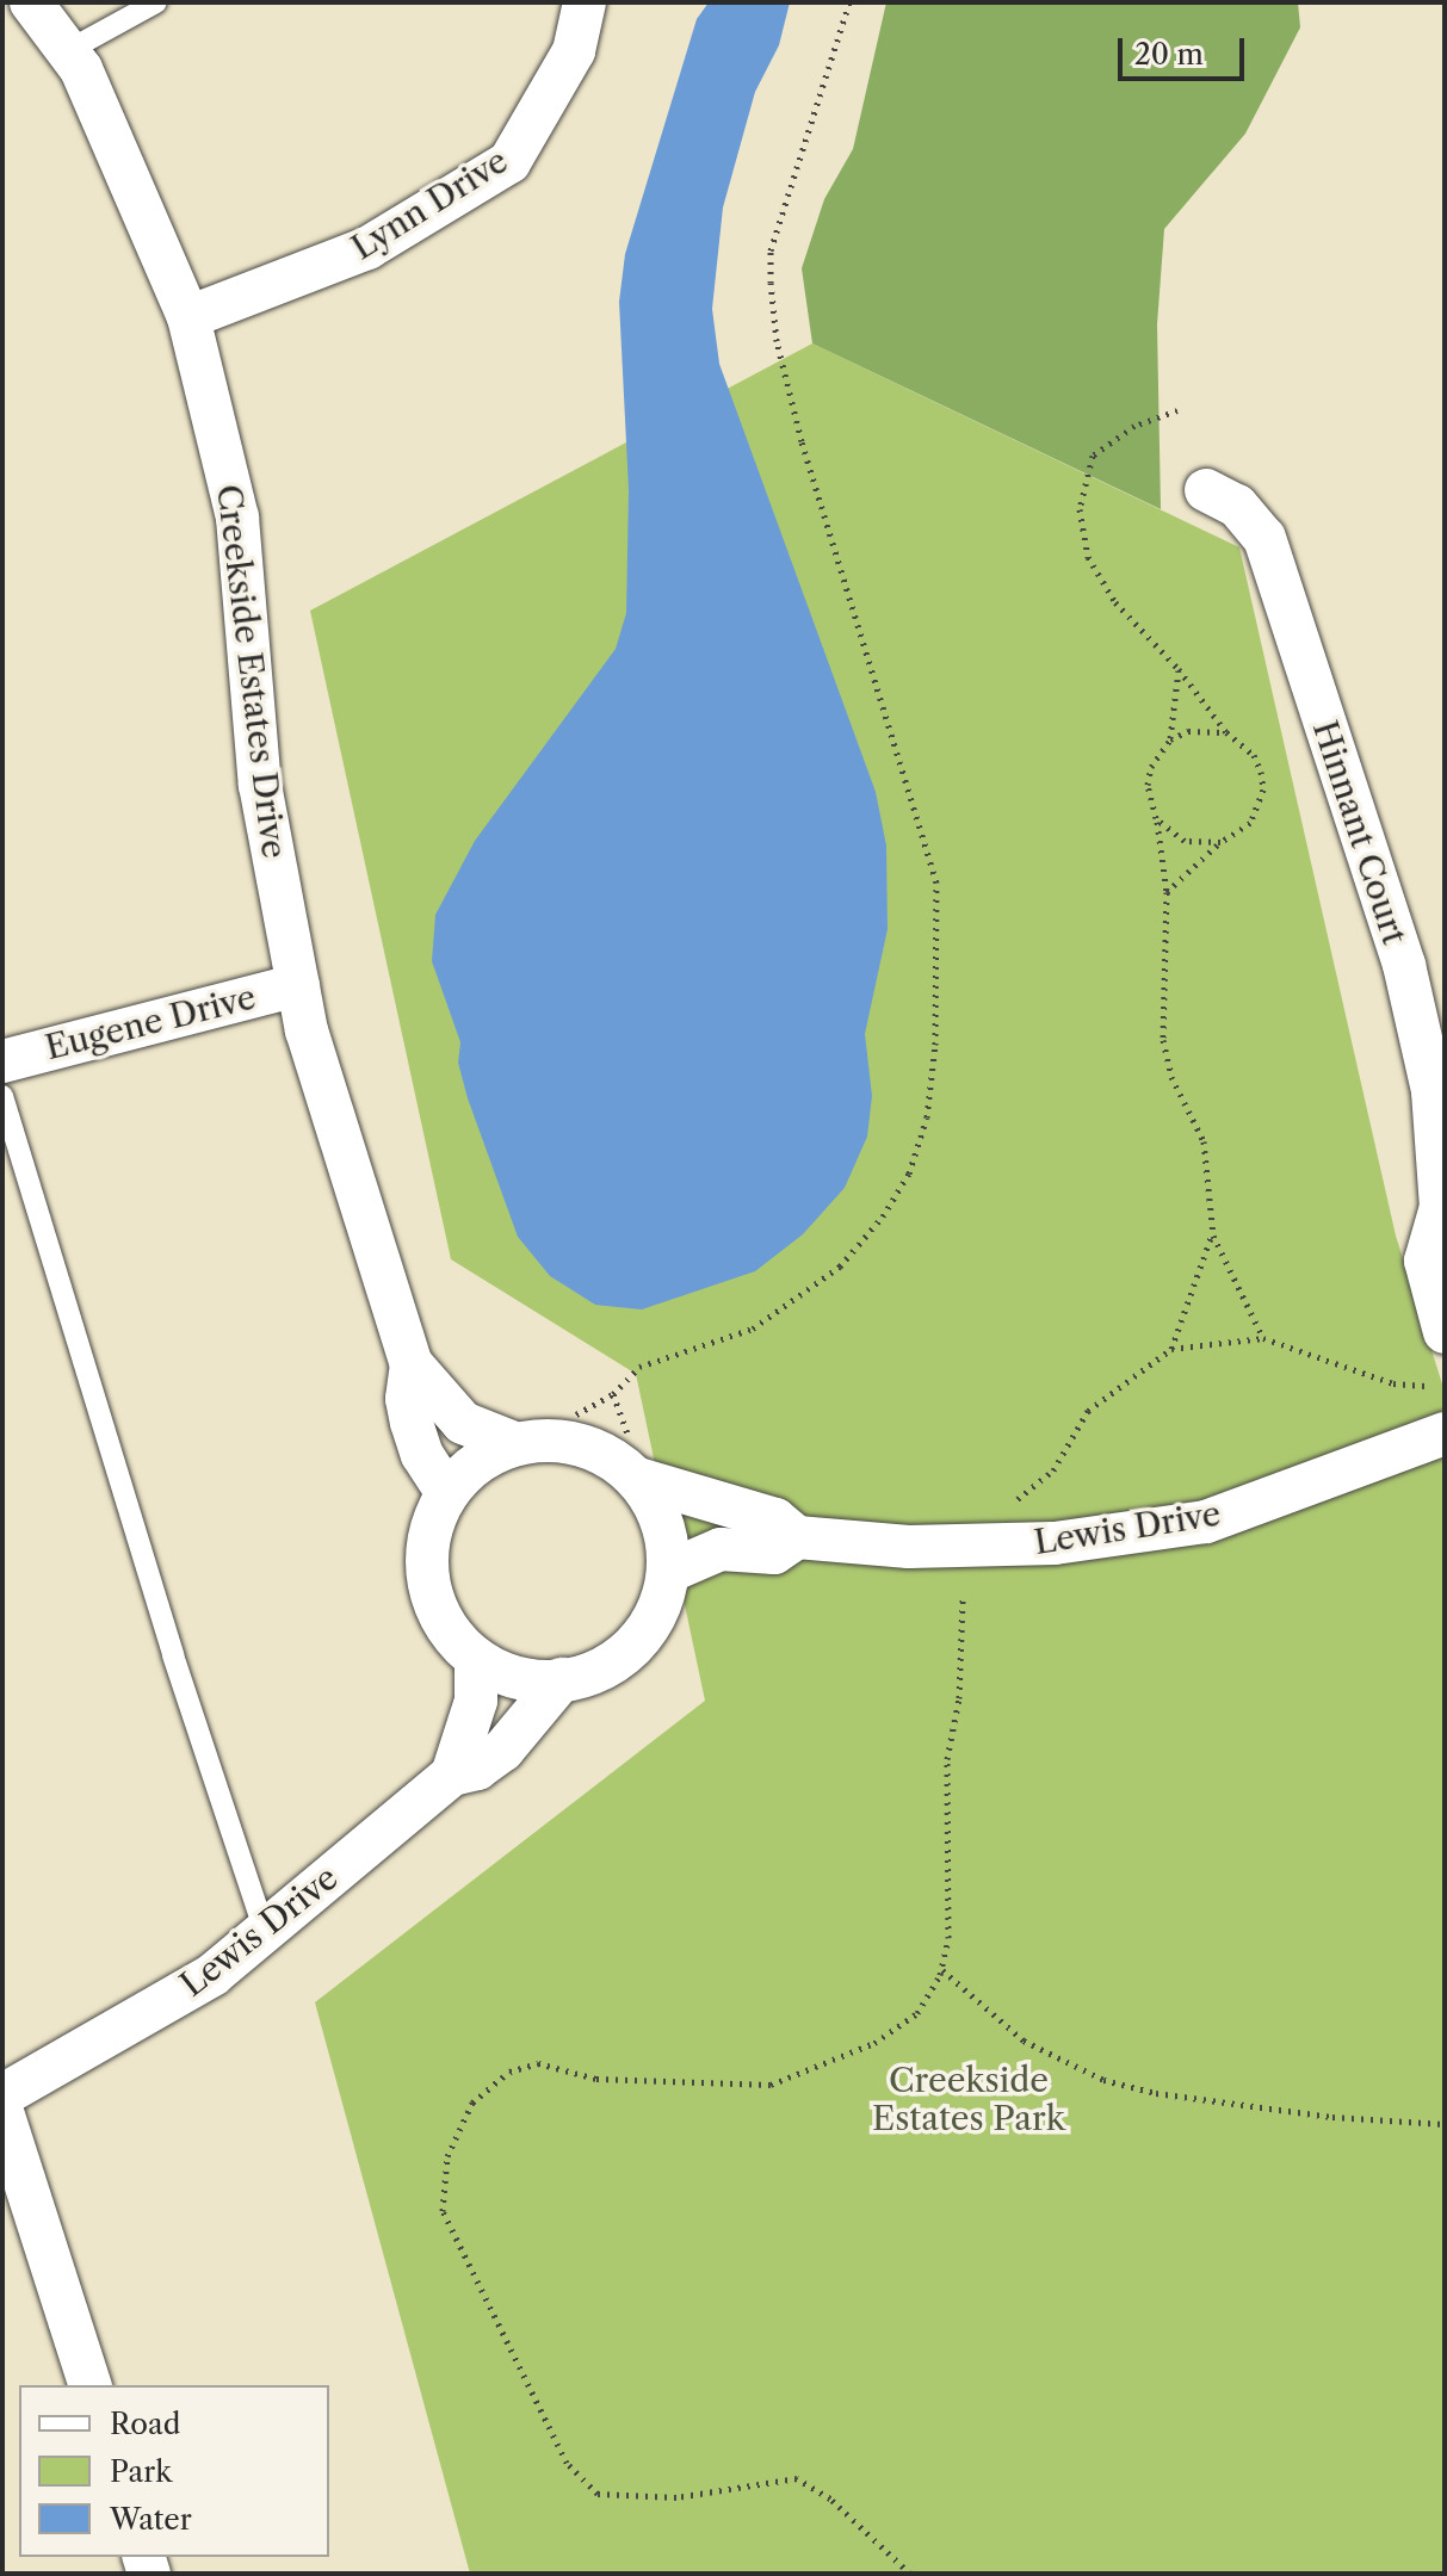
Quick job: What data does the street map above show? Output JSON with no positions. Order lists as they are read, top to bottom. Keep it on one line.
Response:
{"streets":{"street":["Lynn Drive","Creekside Estates Drive","Hinnant Court","Eugene Drive","Lewis Drive"]},"crossings":[["Lynn Drive","Creekside Estates Drive"],["Creekside Estates Drive","Eugene Drive"],["Creekside Estates Drive","Lewis Drive"]],"parks":["Creekside Estates Park"],"legend":["Road","Park","Water"],"scale_bar":"20 m"}
